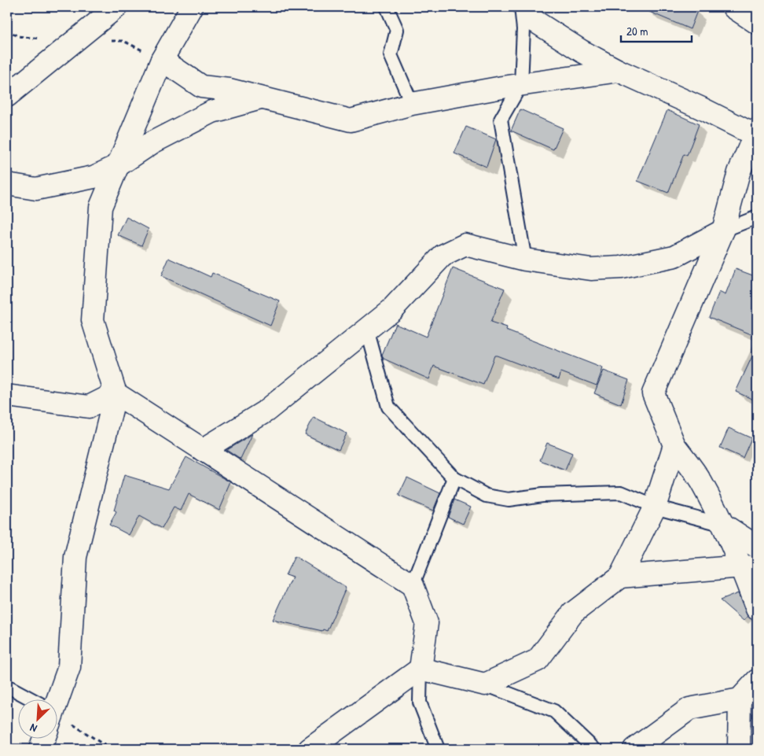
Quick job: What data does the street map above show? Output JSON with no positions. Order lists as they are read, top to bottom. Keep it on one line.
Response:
{"scale_bar":"20 m","north":"bottom left"}
